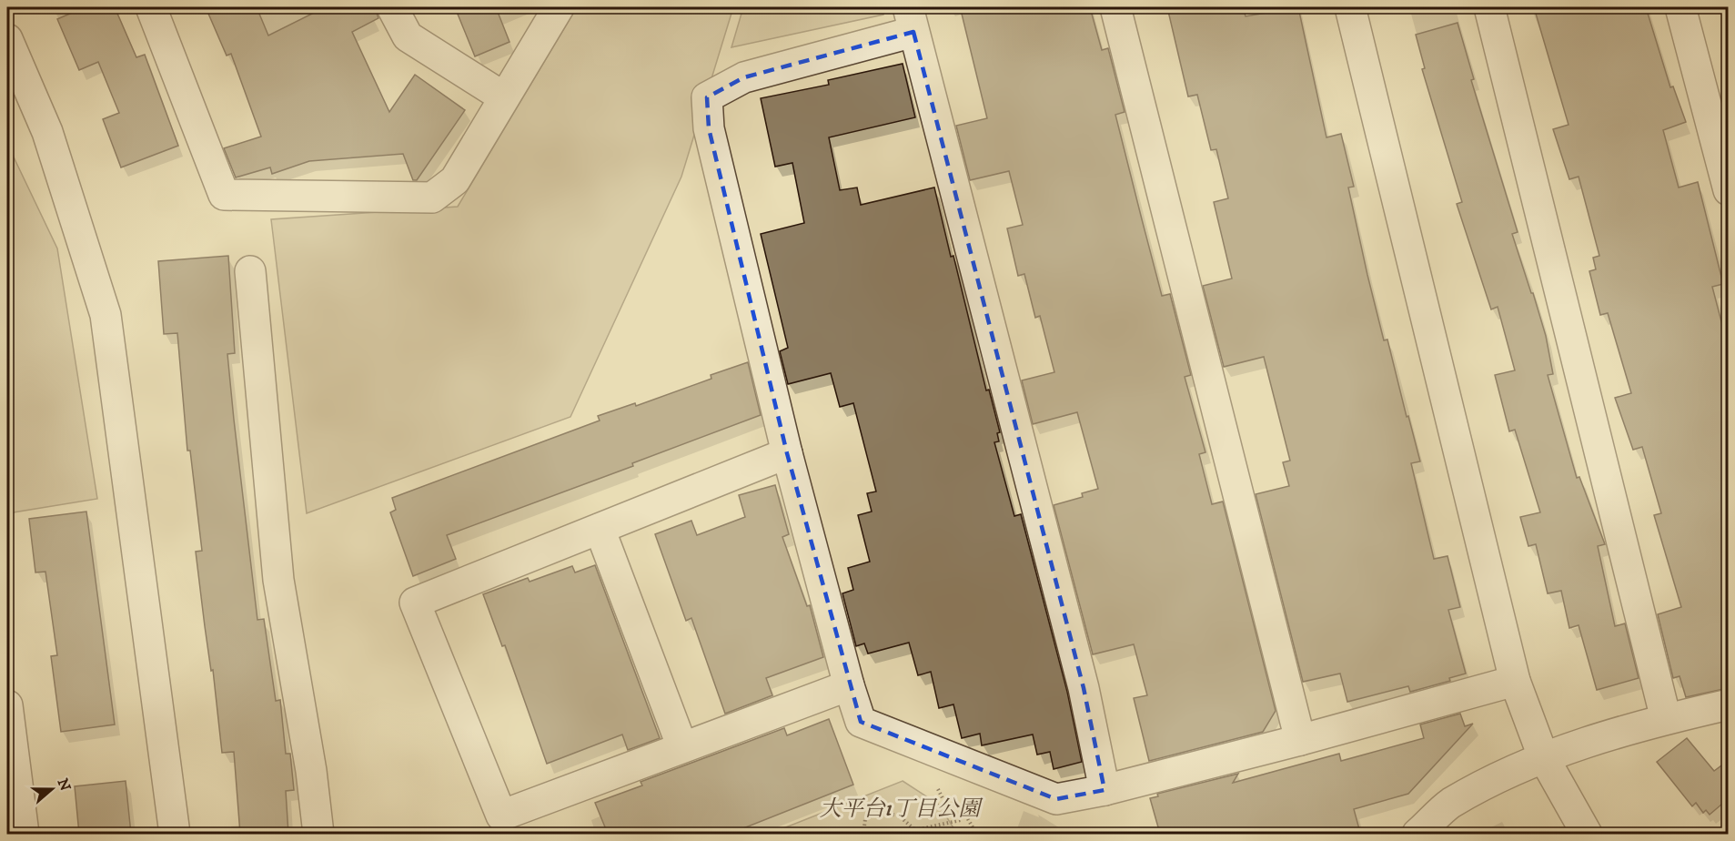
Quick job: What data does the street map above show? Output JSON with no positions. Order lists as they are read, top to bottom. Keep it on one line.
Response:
{"parks":["大平台1丁目公園"],"north":"right"}
